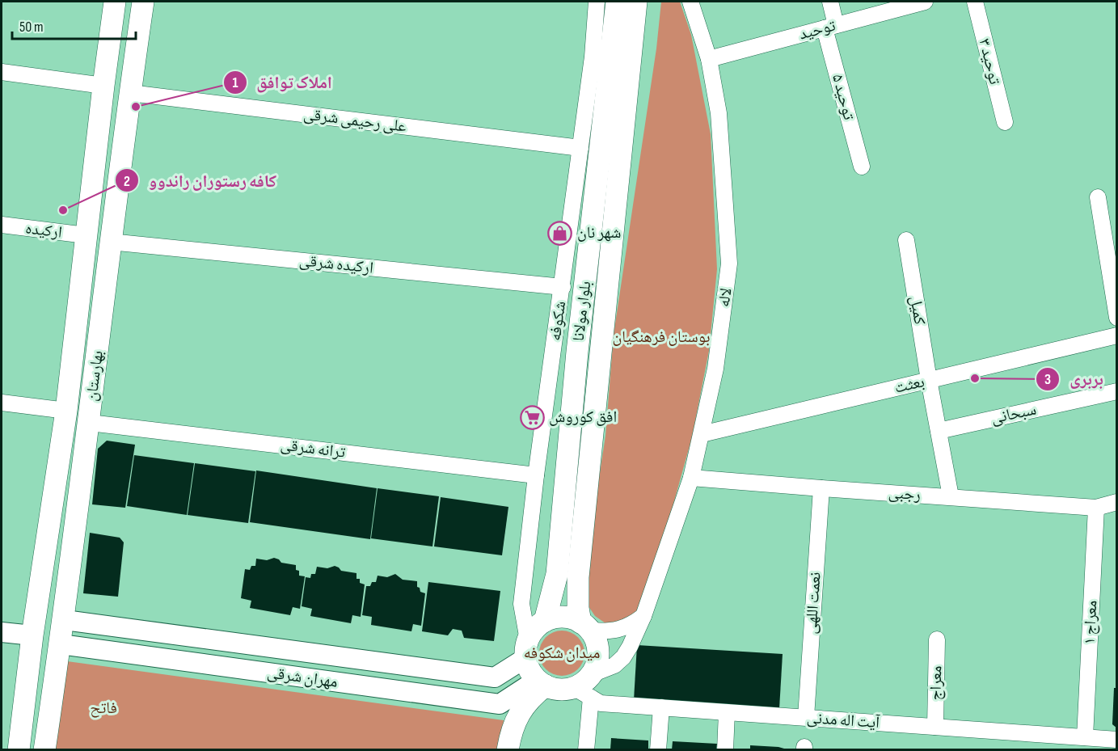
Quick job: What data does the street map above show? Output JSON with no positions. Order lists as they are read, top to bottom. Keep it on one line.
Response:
{"streets":{"main road":["بلوار مولانا","بهارستان"],"street":["توحید","توحید ۳","توحید ۵","علی رحیمی شرقی","ارکیده","ارکیده شرقی","لاله","کمیل","شکوفه","بعثت","سبحانی","ترانه شرقی","رجبی","نعمت اللهی","معراج ۱","مهران شرقی","معراج","آیت اله مدنی"]},"crossings":[["توحید","توحید ۵"],["توحید","لاله"],["علی رحیمی شرقی","شکوفه"],["علی رحیمی شرقی","بهارستان"],["ارکیده","بهارستان"],["ارکیده شرقی","شکوفه"],["ارکیده شرقی","بهارستان"],["لاله","بلوار مولانا"],["لاله","شکوفه"],["لاله","بعثت"],["لاله","رجبی"],["لاله","مهران شرقی"],["لاله","آیت اله مدنی"],["کمیل","بعثت"],["کمیل","سبحانی"],["کمیل","رجبی"],["بلوار مولانا","شکوفه"],["بلوار مولانا","مهران شرقی"],["بلوار مولانا","آیت اله مدنی"],["شکوفه","ترانه شرقی"],["شکوفه","مهران شرقی"],["شکوفه","آیت اله مدنی"],["بهارستان","ترانه شرقی"],["بهارستان","مهران شرقی"],["رجبی","نعمت اللهی"],["رجبی","معراج ۱"],["نعمت اللهی","آیت اله مدنی"],["معراج ۱","آیت اله مدنی"],["مهران شرقی","آیت اله مدنی"],["معراج","آیت اله مدنی"]],"parks":["بوستان فرهنگیان","میدان شکوفه","فاتح"],"places":{"other":["املاک توافق","کافه رستوران راندوو","بربری"],"shop":["شهر نان"],"supermarket":["افق کوروش"]},"scale_bar":"50 m"}
